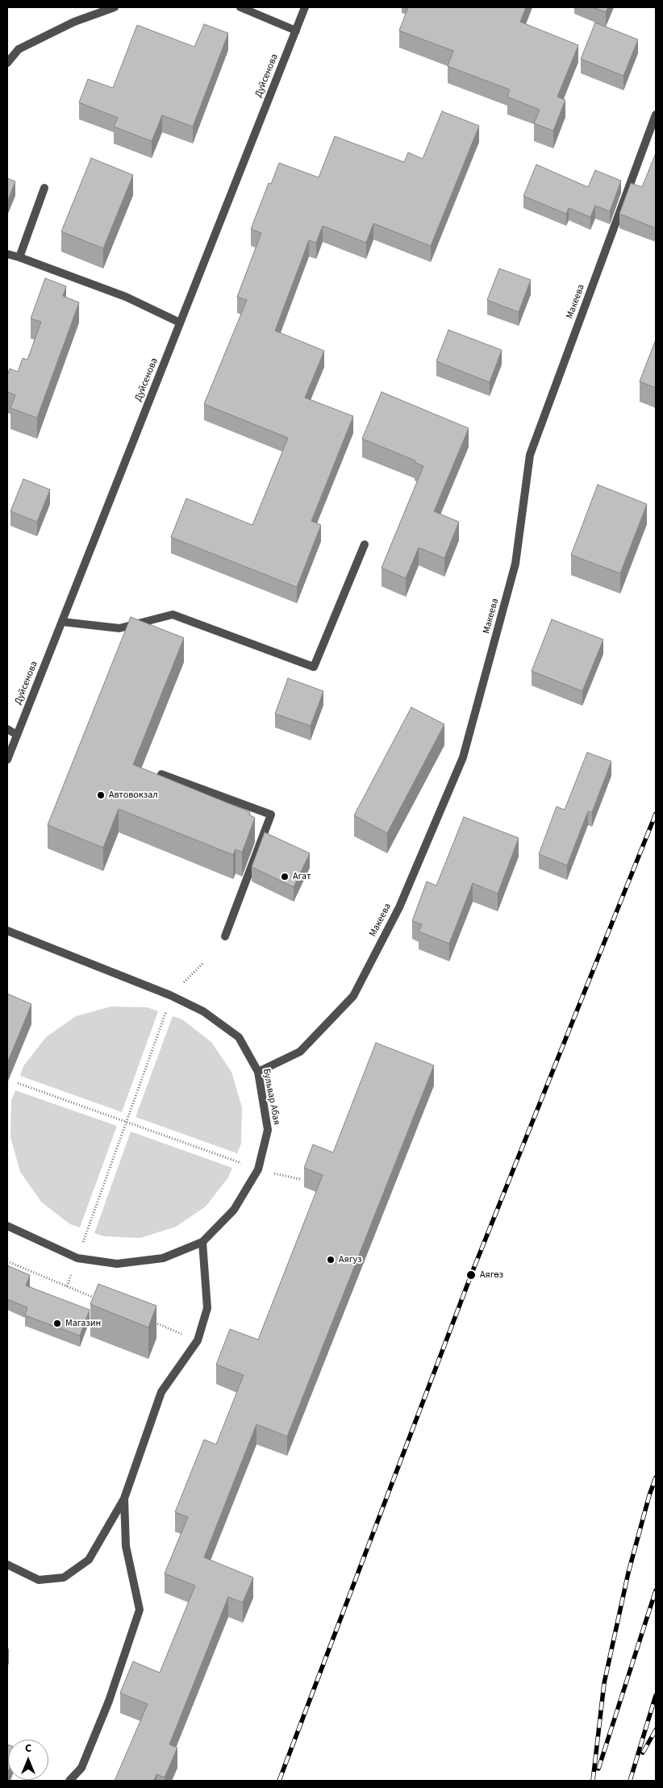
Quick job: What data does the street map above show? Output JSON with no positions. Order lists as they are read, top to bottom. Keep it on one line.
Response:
{"streets":{"street":["Дуйсенова","Макеева","Бульвар Абая"]},"crossings":[["Макеева","Бульвар Абая"]],"places":["Автовокзал","Агат","Аягуз","Аягөз","Магазин"],"north":"top"}
